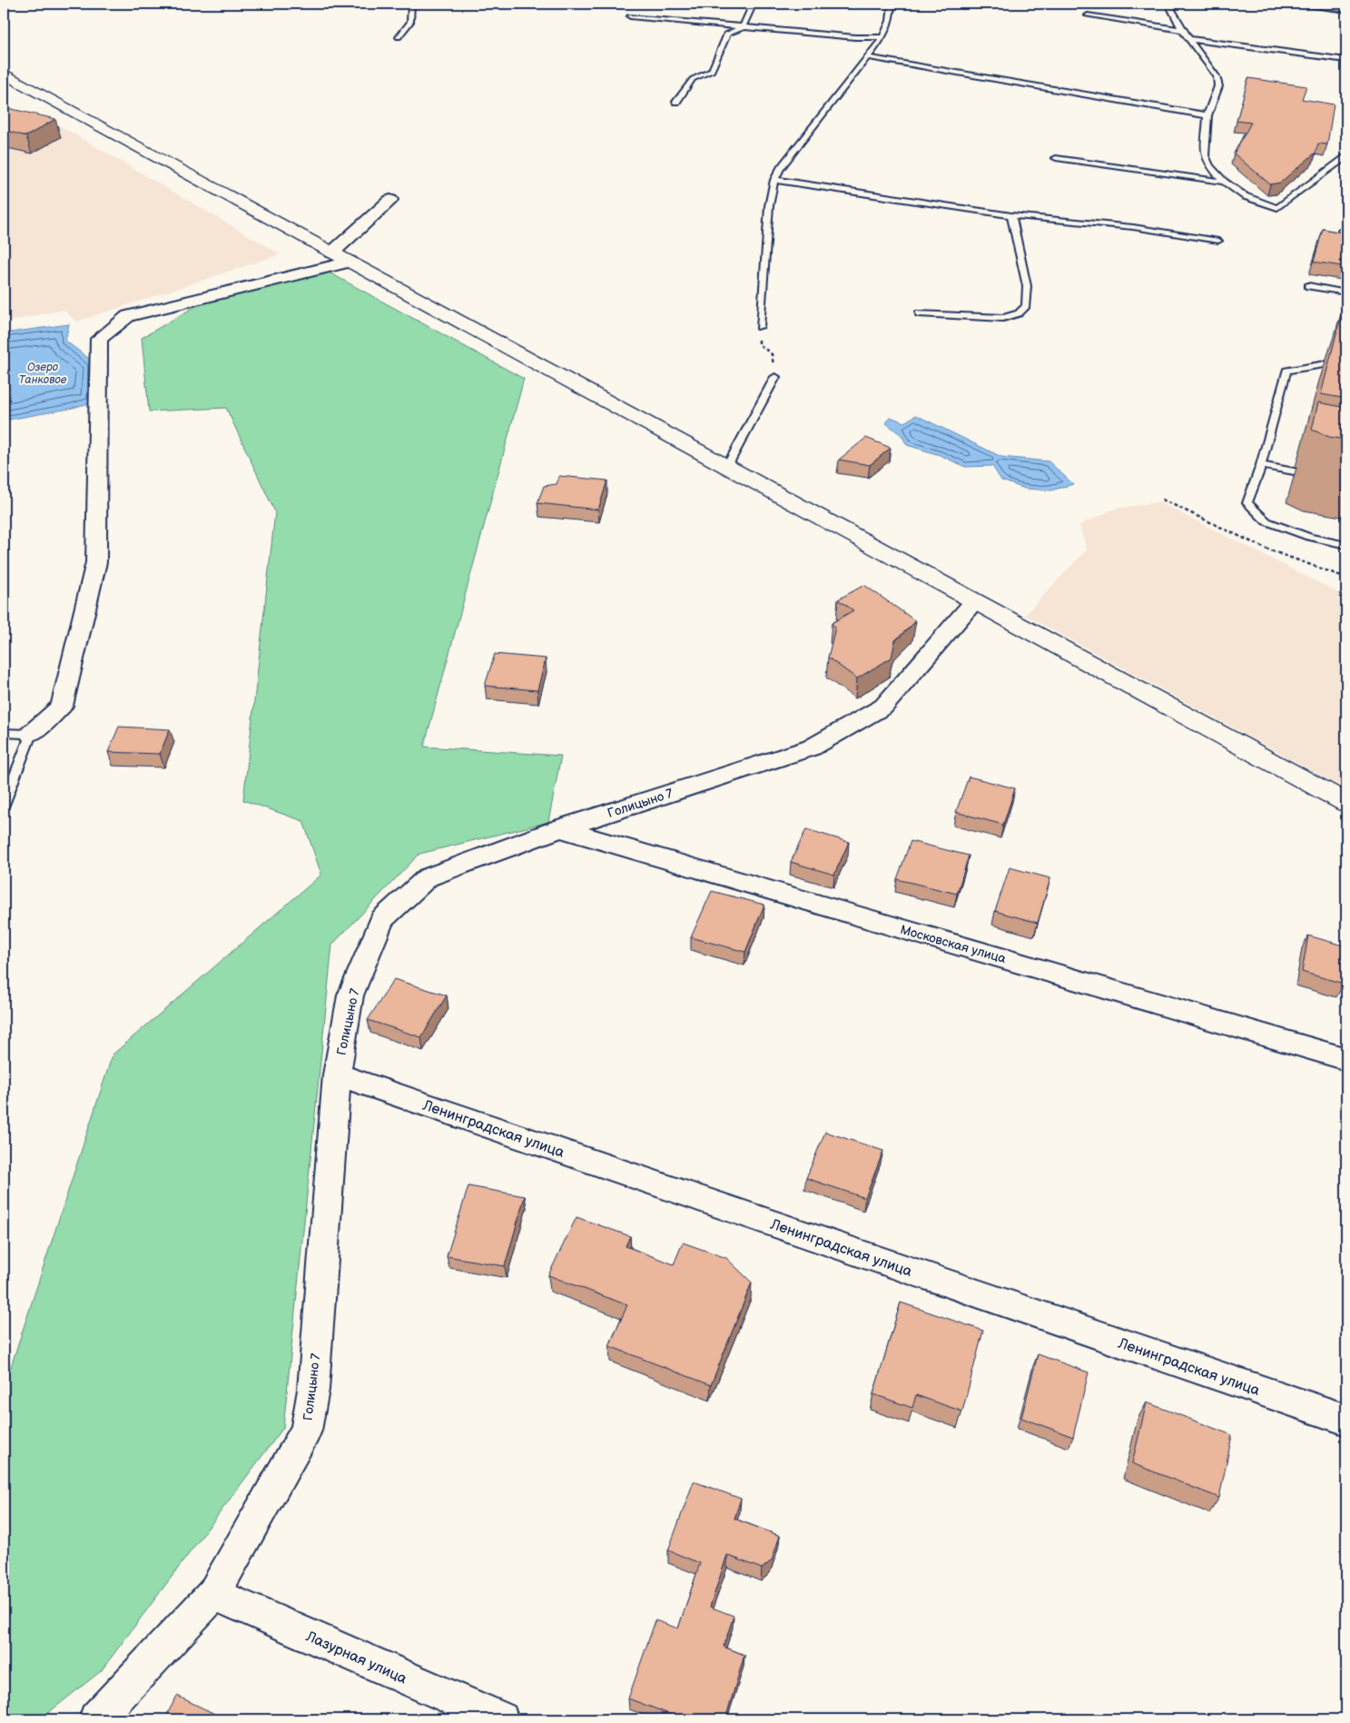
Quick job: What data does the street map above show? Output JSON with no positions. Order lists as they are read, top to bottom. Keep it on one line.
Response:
{"streets":{"street":["Голицыно 7","Московская улица","Ленинградская улица","Лазурная улица"]},"crossings":[["Голицыно 7","Московская улица"],["Голицыно 7","Ленинградская улица"],["Голицыно 7","Лазурная улица"]],"water":["Озеро Танковое"]}
